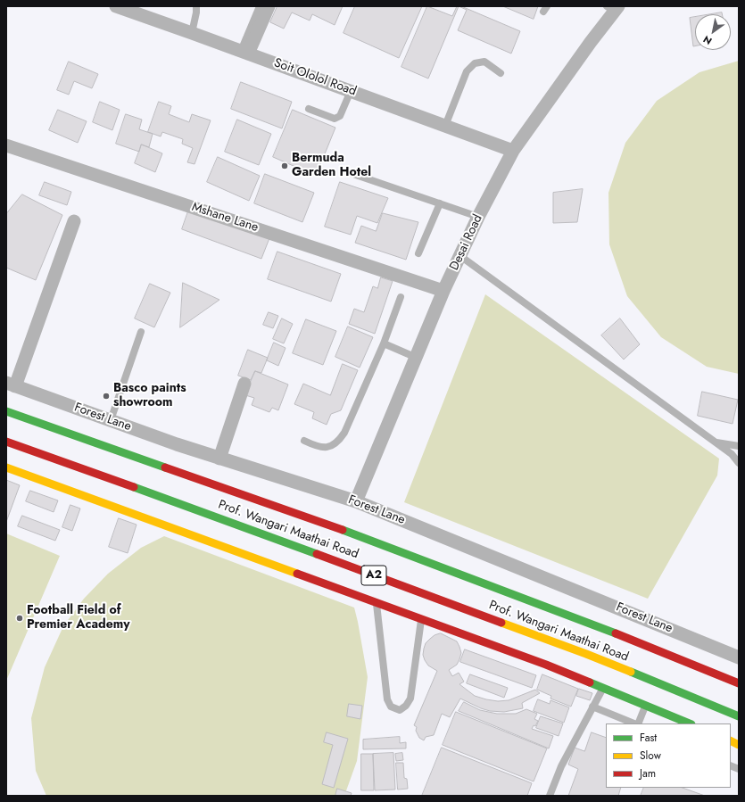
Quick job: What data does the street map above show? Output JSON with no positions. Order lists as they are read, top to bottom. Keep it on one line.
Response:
{"streets":{"main road":["Prof. Wangari Maathai Road","A2"],"street":["Soit Ololol Road","Mshane Lane","Desai Road","Forest Lane"]},"crossings":[["Soit Ololol Road","Desai Road"],["Mshane Lane","Desai Road"],["Desai Road","Forest Lane"]],"places":["Bermuda Garden Hotel","Basco paints showroom","Football Field of Premier Academy"],"legend":["Fast","Slow","Jam"],"north":"bottom left"}
